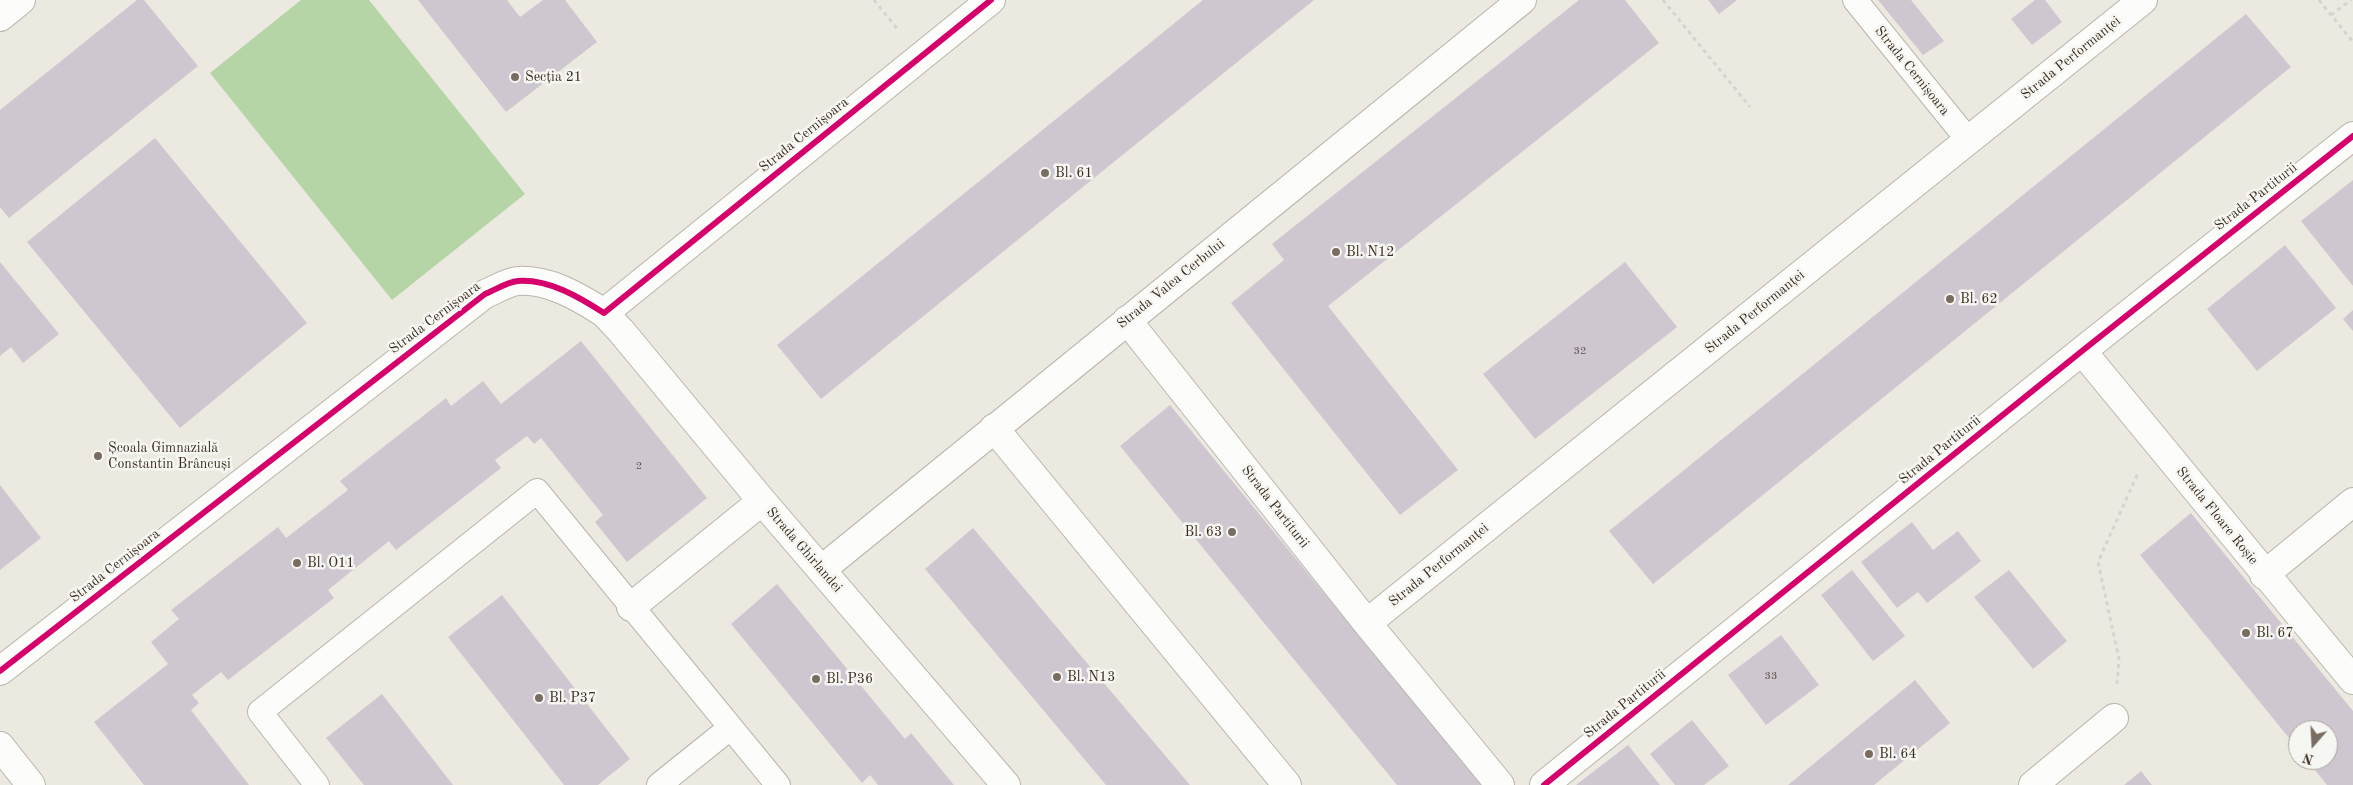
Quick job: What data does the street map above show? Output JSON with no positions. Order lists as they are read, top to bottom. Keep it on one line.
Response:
{"streets":{"street":["Strada Performanței","Strada Cernișoara","Strada Partiturii","Strada Valea Cerbului","Strada Floare Roșie","Strada Ghirlandei"]},"crossings":[["Strada Performanței","Strada Cernișoara"],["Strada Performanței","Strada Partiturii"],["Strada Cernișoara","Strada Ghirlandei"],["Strada Partiturii","Strada Valea Cerbului"],["Strada Partiturii","Strada Floare Roșie"],["Strada Valea Cerbului","Strada Ghirlandei"]],"places":["Secția 21","Bl. 61","Bl. N12","Bl. 62","Școala Gimnazială Constantin Brâncuși","Bl. 63","Bl. O11","Bl. 67","Bl. N13","Bl. P36","Bl. P37","Bl. 64"],"house_numbers":["32","2","33"],"north":"bottom"}
